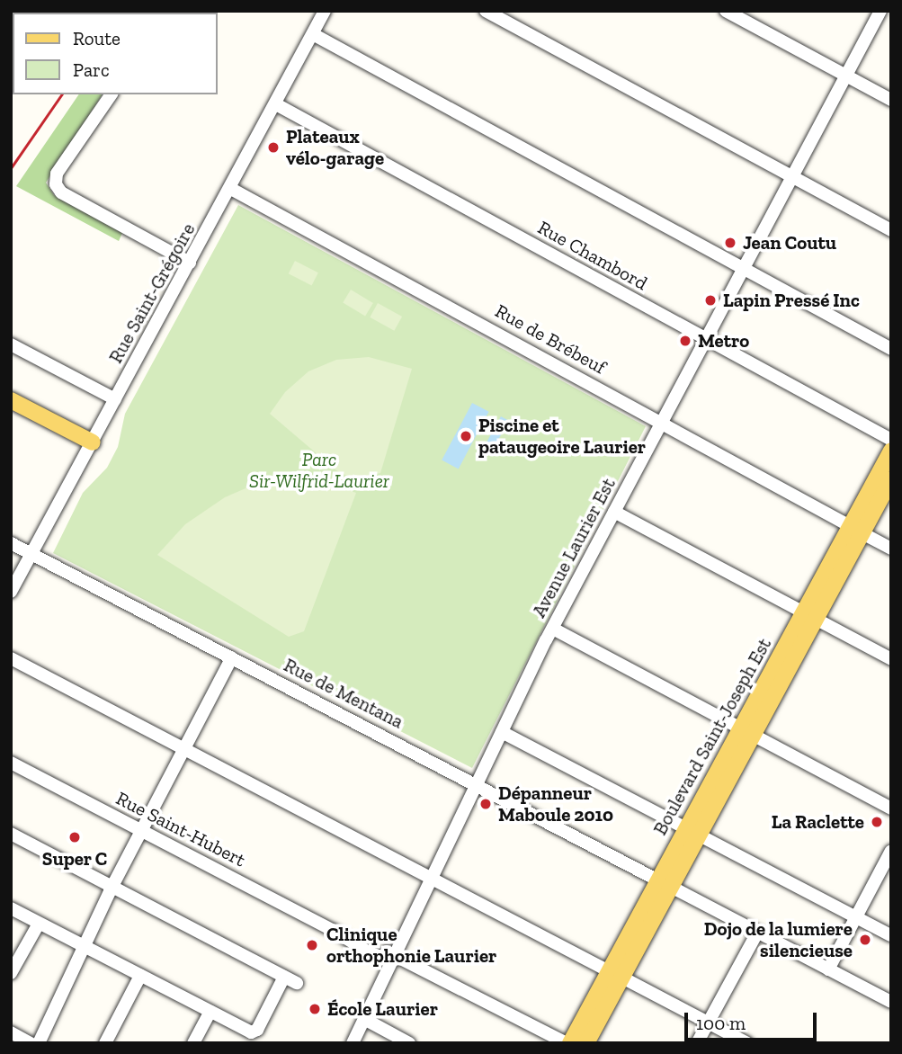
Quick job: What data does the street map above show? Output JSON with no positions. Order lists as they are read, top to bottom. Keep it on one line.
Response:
{"streets":{"main road":["Boulevard Saint-Joseph Est"],"street":["Rue Chambord","Rue Saint-Grégoire","Rue de Brébeuf","Avenue Laurier Est","Rue de Mentana","Rue Saint-Hubert"]},"crossings":[["Rue Chambord","Rue Saint-Grégoire"],["Rue Chambord","Avenue Laurier Est"],["Rue Saint-Grégoire","Rue de Brébeuf"],["Rue Saint-Grégoire","Rue de Mentana"],["Rue de Brébeuf","Avenue Laurier Est"],["Rue de Brébeuf","Boulevard Saint-Joseph Est"],["Avenue Laurier Est","Rue de Mentana"],["Avenue Laurier Est","Rue Saint-Hubert"],["Rue de Mentana","Boulevard Saint-Joseph Est"],["Boulevard Saint-Joseph Est","Rue Saint-Hubert"]],"parks":["Parc Sir-Wilfrid-Laurier"],"places":["Plateaux vélo-garage","Jean Coutu","Lapin Pressé Inc","Metro","Piscine et pataugeoire Laurier","Dépanneur Maboule 2010","La Raclette","Super C","Dojo de la lumiere silencieuse","Clinique orthophonie Laurier","École Laurier"],"legend":["Route","Parc"],"scale_bar":"100 m"}
